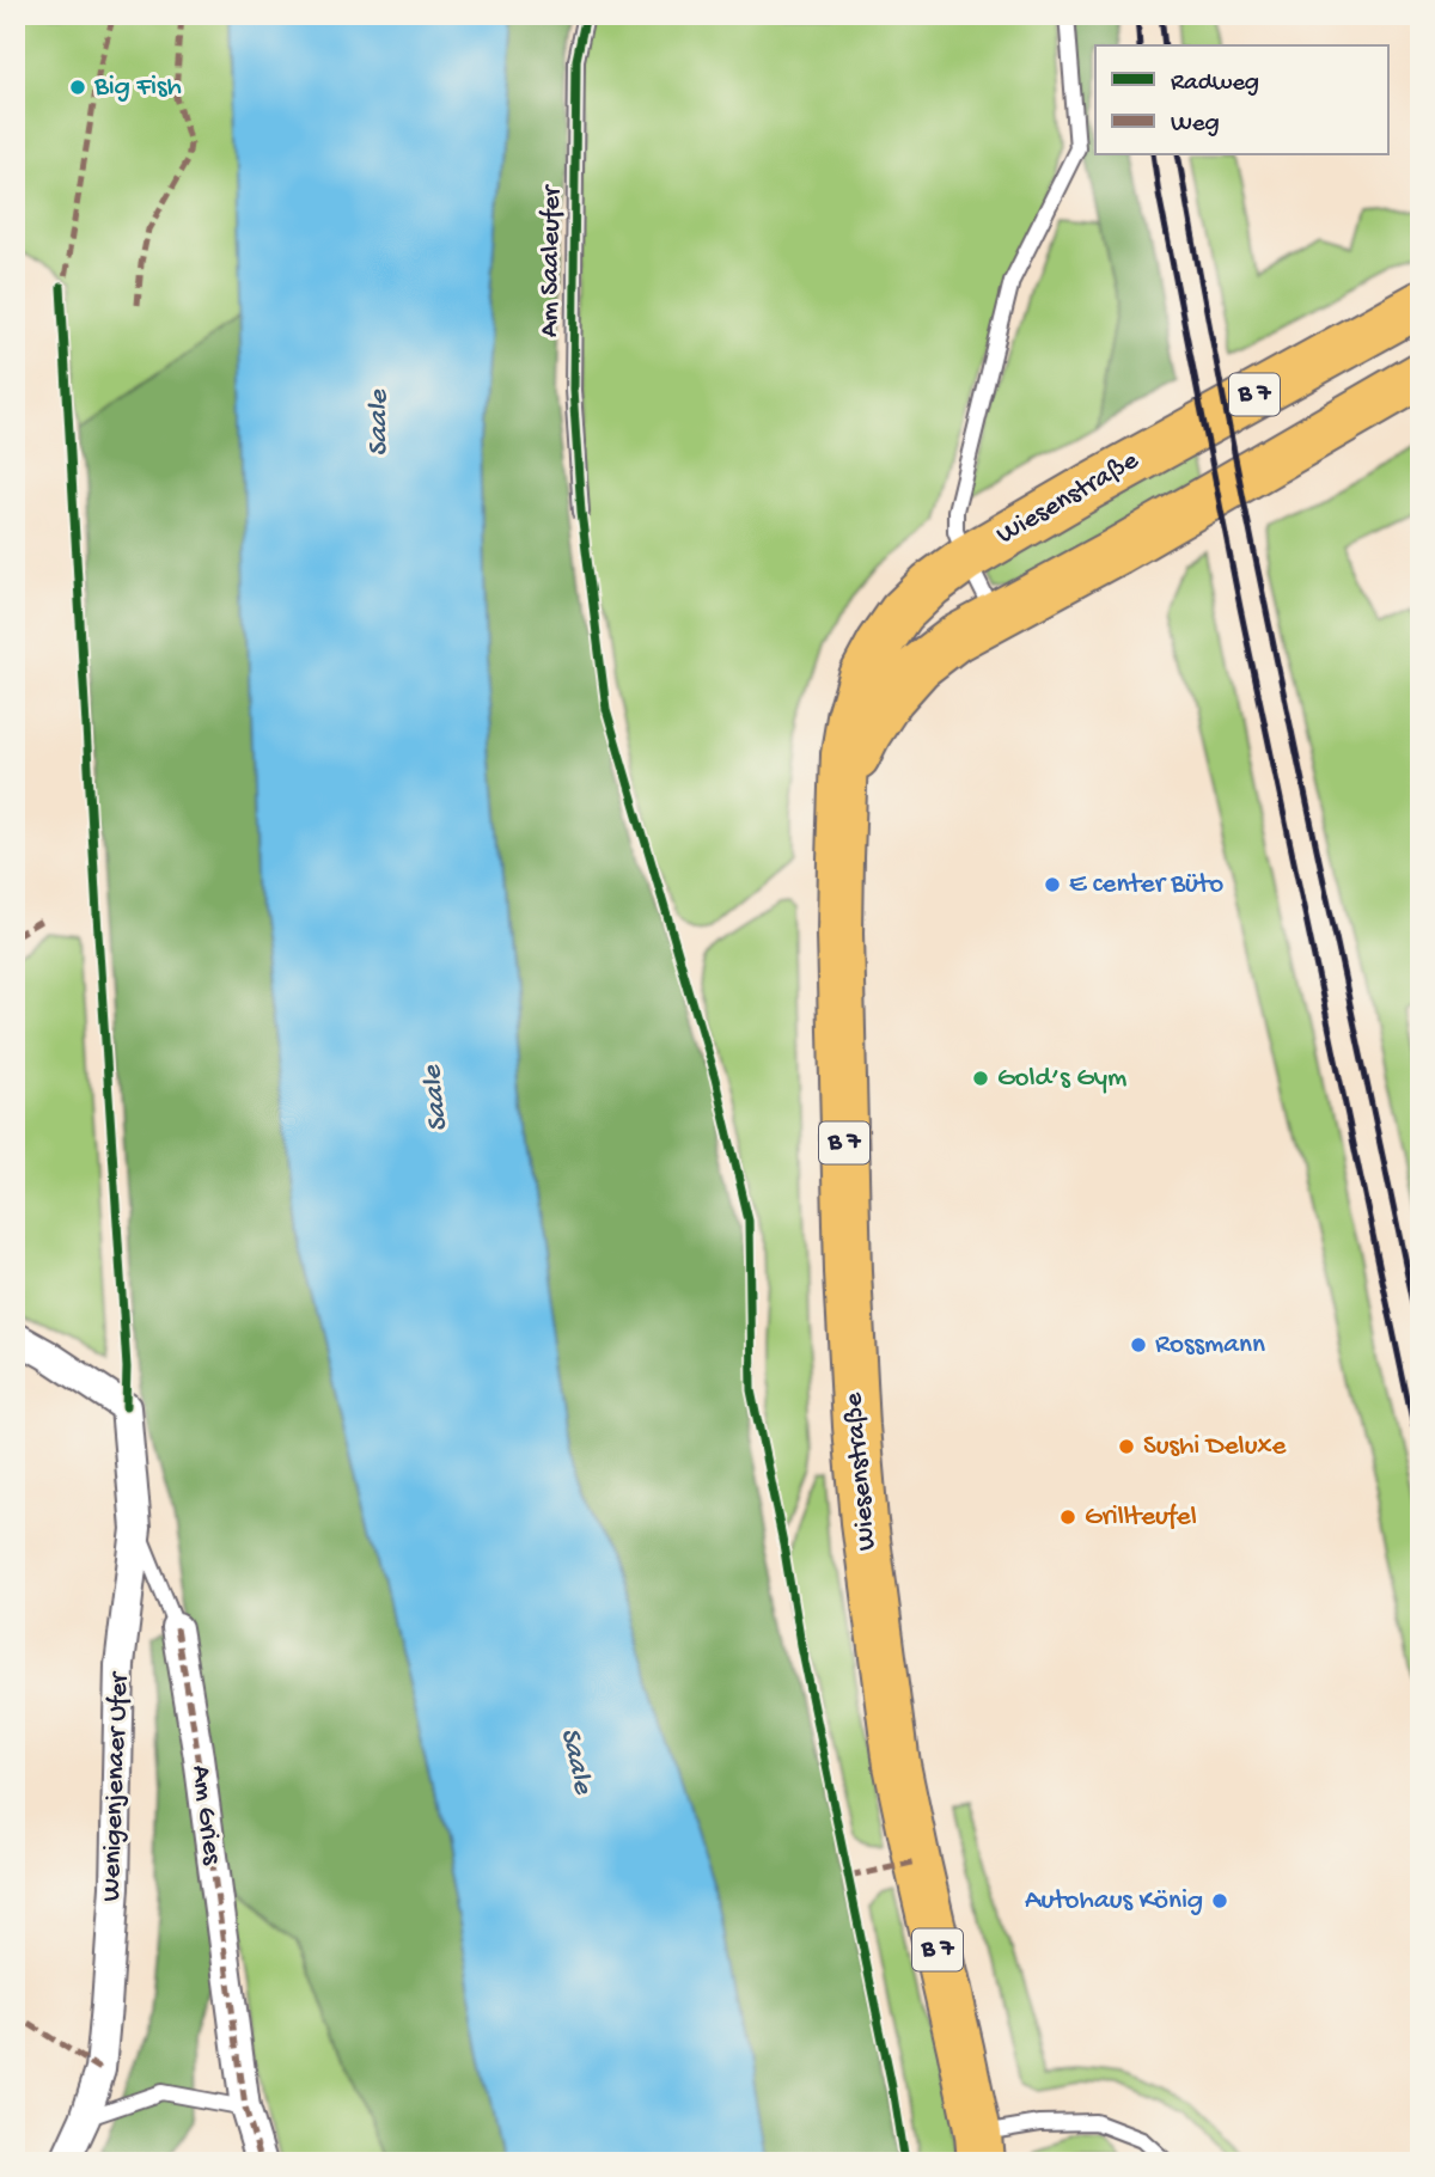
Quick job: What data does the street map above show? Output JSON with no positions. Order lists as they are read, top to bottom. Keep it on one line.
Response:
{"streets":{"main road":["B 7","Wiesenstraße"],"street":["Wenigenjenaer Ufer","Am Gries"],"lane":["Am Saaleufer"]},"crossings":[["Wenigenjenaer Ufer","Am Gries"]],"water":["Saale"],"places":["Big Fish","E center Büto","Gold’s Gym","Rossmann","Sushi Deluxe","Grillteufel","Autohaus König"],"legend":["Radweg","Weg"]}
